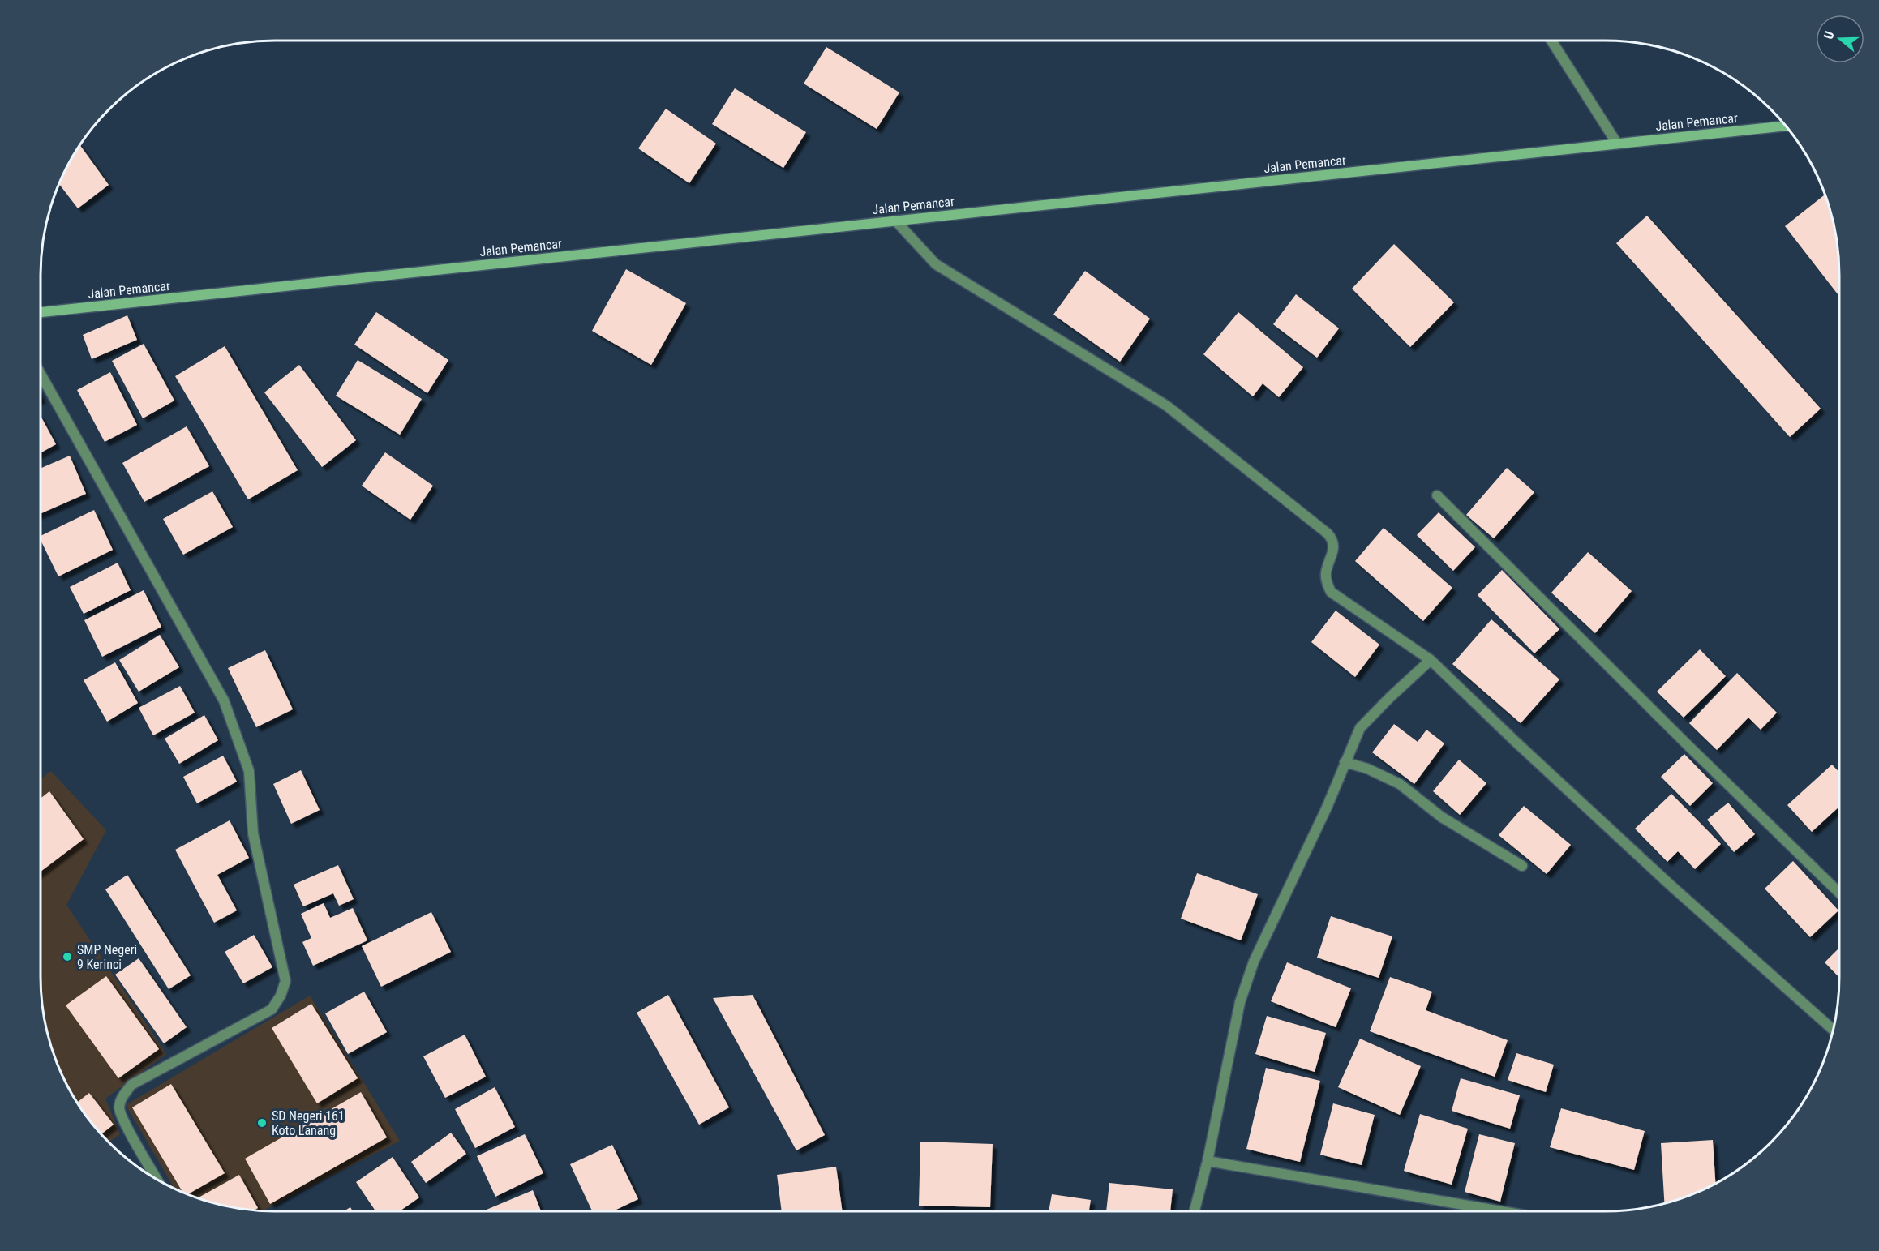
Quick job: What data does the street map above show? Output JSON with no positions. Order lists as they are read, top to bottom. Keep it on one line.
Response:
{"streets":{"main road":["Jalan Pemancar"]},"places":["SMP Negeri 9 Kerinci","SD Negeri 161 Koto Lanang"],"north":"left"}
